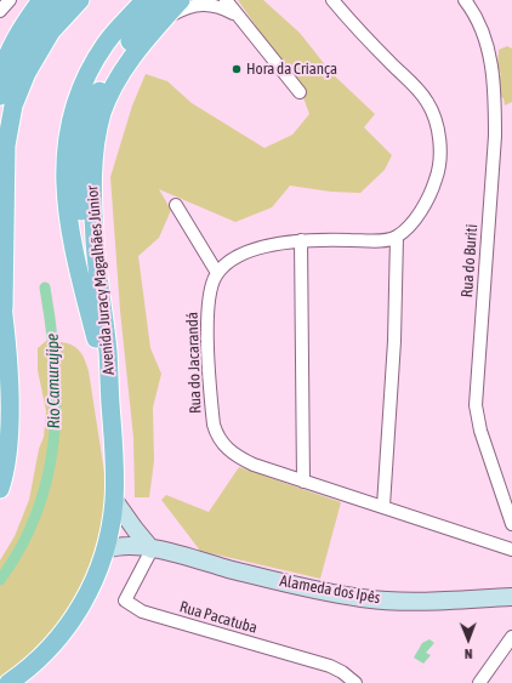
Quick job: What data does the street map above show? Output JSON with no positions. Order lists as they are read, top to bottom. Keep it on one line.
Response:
{"streets":{"main road":["Avenida Juracy Magalhães Júnior"],"street":["Rua do Buriti","Rua do Jacarandá","Alameda dos Ipês","Rua Pacatuba"]},"crossings":[["Avenida Juracy Magalhães Júnior","Alameda dos Ipês"],["Alameda dos Ipês","Rua Pacatuba"]],"water":["Rio Camurujipe"],"places":["Hora da Criança"],"north":"bottom"}
